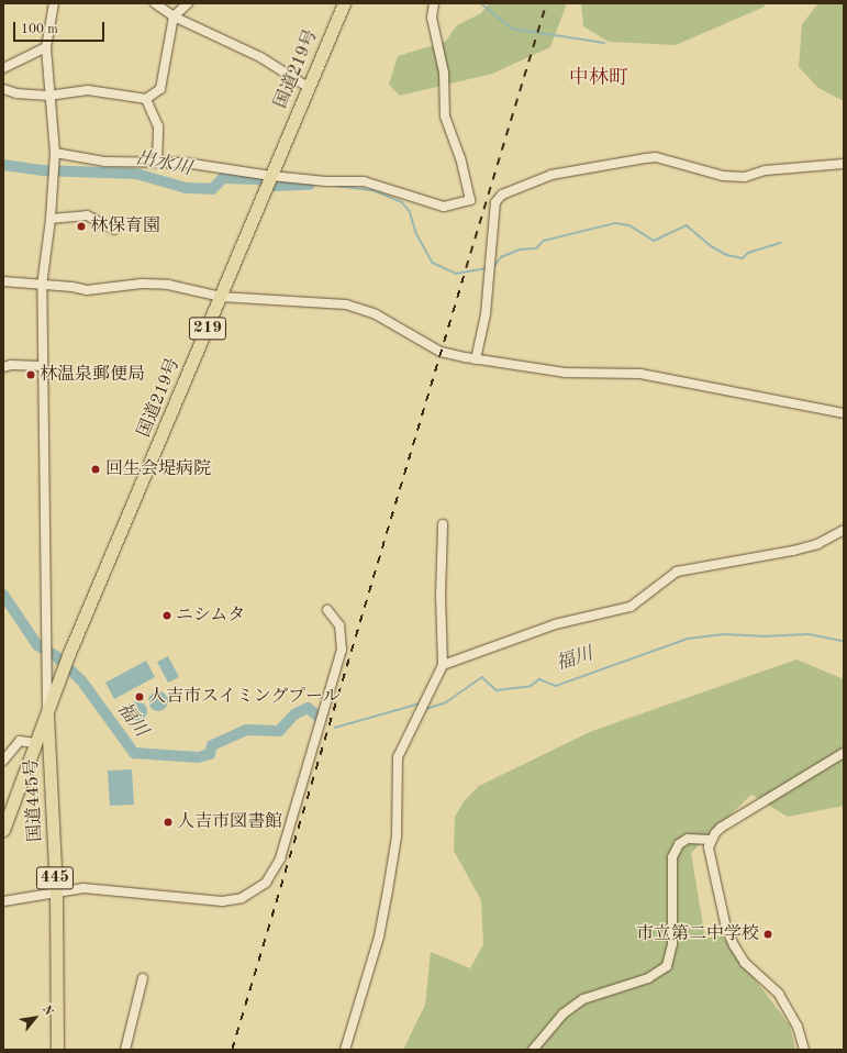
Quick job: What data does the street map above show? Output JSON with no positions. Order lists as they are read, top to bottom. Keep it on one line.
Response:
{"streets":{"highway":["国道219号","219","国道445号","445"]},"crossings":[["国道219号","219"],["国道219号","国道445号"],["219","国道445号"]],"districts":["中林町"],"water":["出水川","福川"],"places":["林保育園","林温泉郵便局","回生会堤病院","ニシムタ","人吉市スイミングプール","人吉市図書館","市立第二中学校"],"scale_bar":"100 m","north":"top right"}
